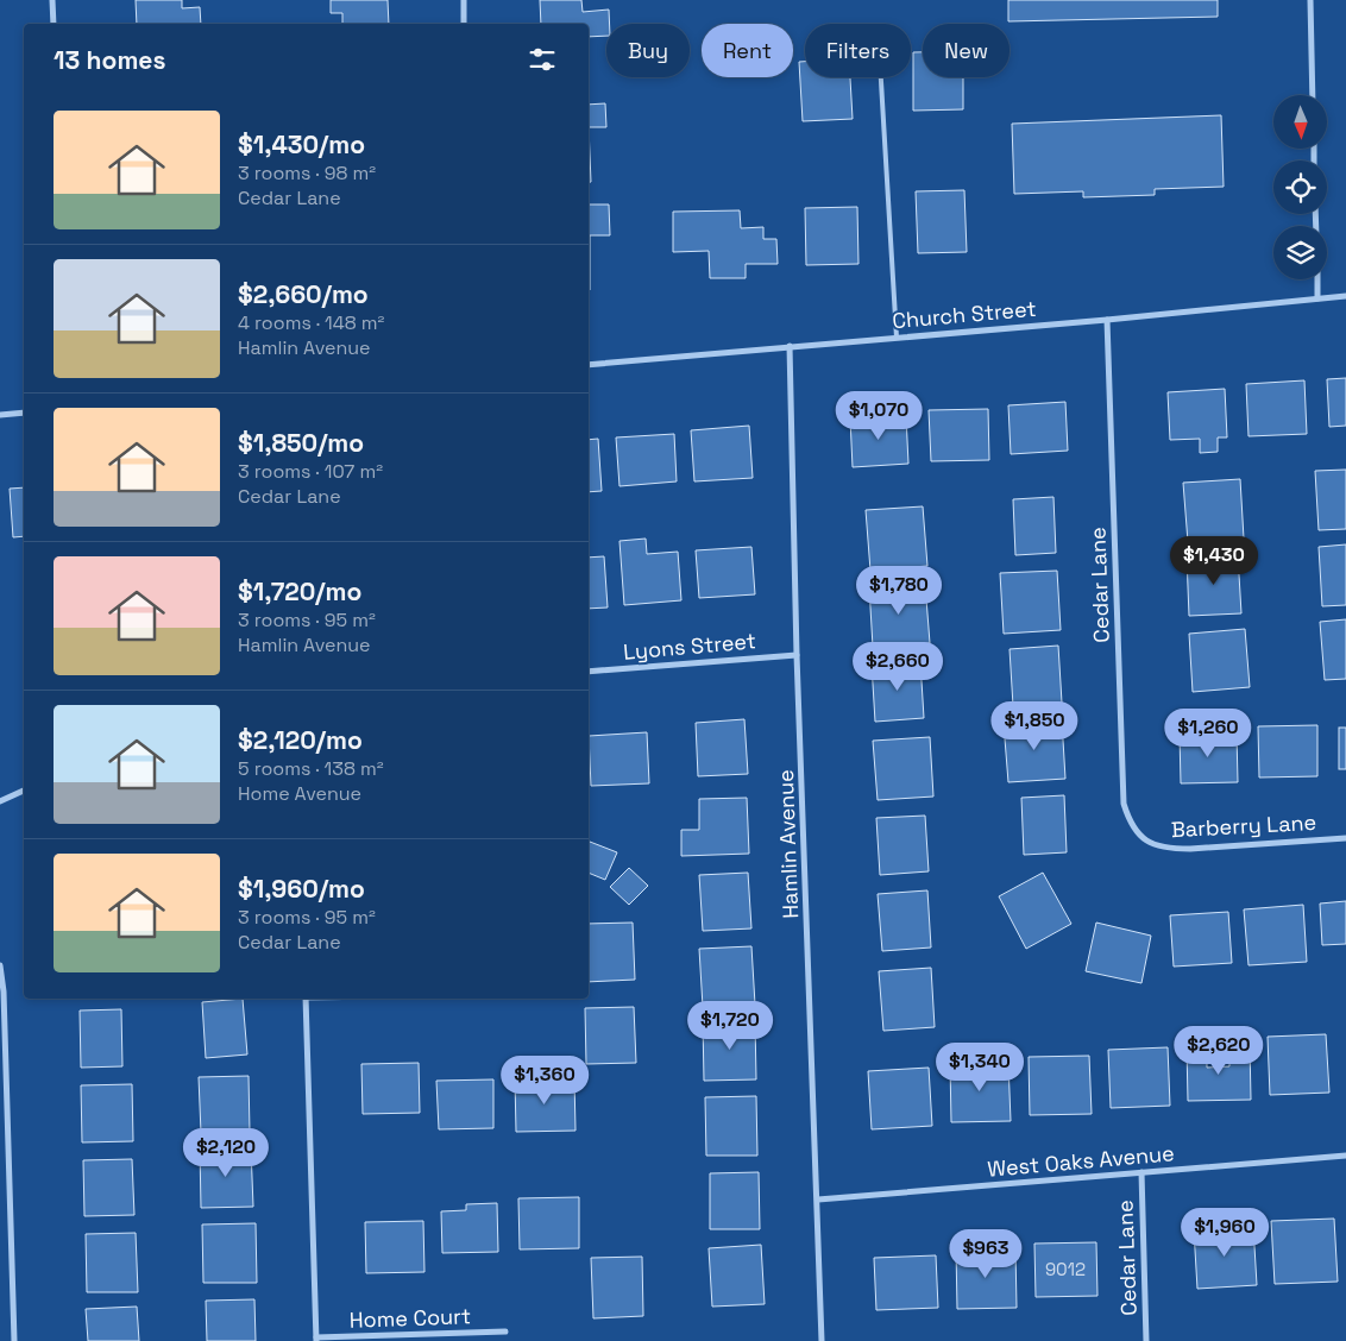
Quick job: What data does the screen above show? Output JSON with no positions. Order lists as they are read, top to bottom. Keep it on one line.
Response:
{"streets":{"street":["Church Street","Cedar Lane","Lyons Street","Barberry Lane","Hamlin Avenue","West Oaks Avenue","Home Court"]},"crossings":[["Church Street","Cedar Lane"],["Church Street","Hamlin Avenue"],["Cedar Lane","Barberry Lane"],["Cedar Lane","West Oaks Avenue"],["Lyons Street","Hamlin Avenue"],["Hamlin Avenue","West Oaks Avenue"]],"house_numbers":["9012"],"north":"bottom","page":{"chip":["Buy","Rent","Filters","New"],"heading":"13 homes","list":[{"name":"$1,430/mo","note":"3 rooms · 98 m² · Cedar Lane"},{"name":"$2,660/mo","note":"4 rooms · 148 m² · Hamlin Avenue"},{"name":"$1,850/mo","note":"3 rooms · 107 m² · Cedar Lane"},{"name":"$1,720/mo","note":"3 rooms · 95 m² · Hamlin Avenue"},{"name":"$2,120/mo","note":"5 rooms · 138 m² · Home Avenue"},{"name":"$1,960/mo","note":"3 rooms · 95 m² · Cedar Lane"}],"price":["$1,070","$1,430","$1,780","$2,660","$1,850","$1,260","$1,720","$2,620","$1,340","$1,360","$2,120","$1,960","$963"]}}
